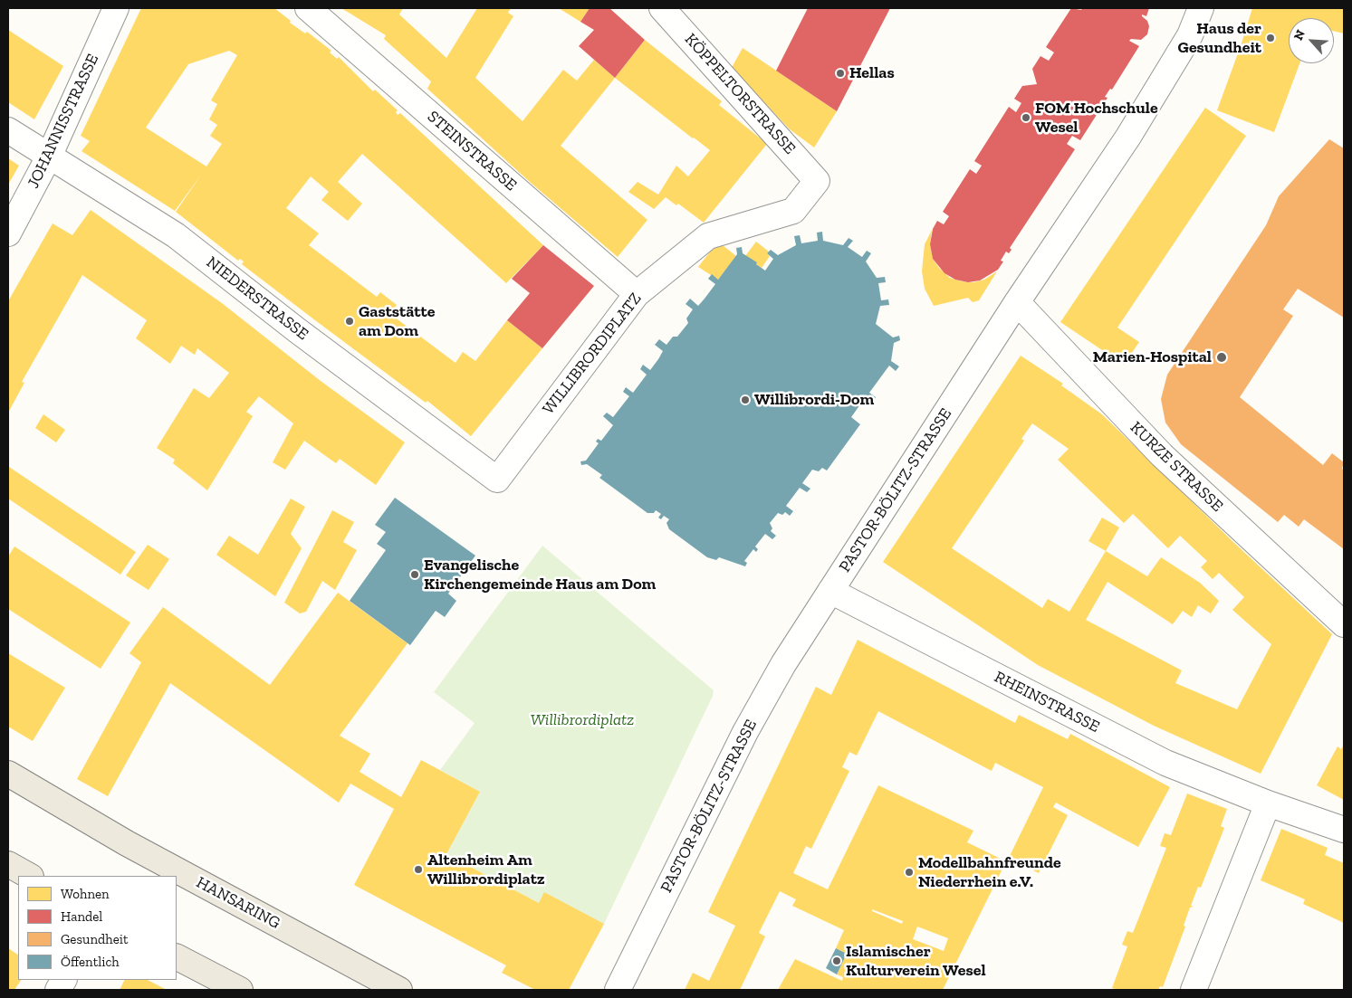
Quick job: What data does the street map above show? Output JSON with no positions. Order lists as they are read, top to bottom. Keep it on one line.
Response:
{"streets":{"main road":["HANSARING"],"street":["KÖPPELTORSTRASSE","JOHANNISSTRASSE","STEINSTRASSE","NIEDERSTRASSE","WILLIBRORDIPLATZ","KURZE STRASSE","PASTOR-BÖLITZ-STRASSE","RHEINSTRASSE"]},"crossings":[["KÖPPELTORSTRASSE","WILLIBRORDIPLATZ"],["JOHANNISSTRASSE","NIEDERSTRASSE"],["STEINSTRASSE","WILLIBRORDIPLATZ"],["NIEDERSTRASSE","WILLIBRORDIPLATZ"],["KURZE STRASSE","PASTOR-BÖLITZ-STRASSE"],["PASTOR-BÖLITZ-STRASSE","RHEINSTRASSE"]],"parks":["Willibrordiplatz"],"places":["Haus der Gesundheit","Hellas","FOM Hochschule Wesel","Gaststätte am Dom","Marien-Hospital","Willibrordi-Dom","Evangelische Kirchengemeinde Haus am Dom","Altenheim Am Willibrordiplatz","Modellbahnfreunde Niederrhein e.V.","Islamischer Kulturverein Wesel"],"legend":["Wohnen","Handel","Gesundheit","Öffentlich"],"north":"top left"}
